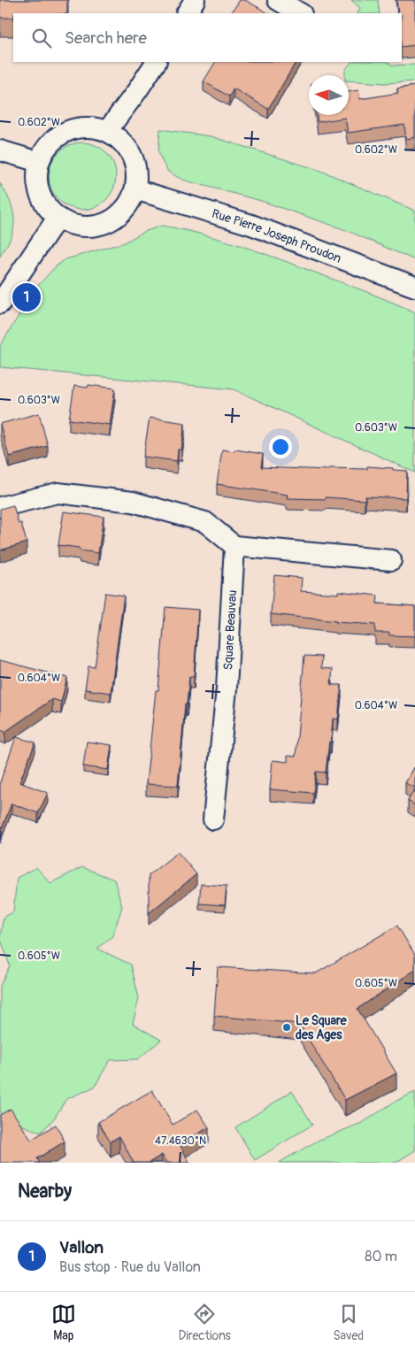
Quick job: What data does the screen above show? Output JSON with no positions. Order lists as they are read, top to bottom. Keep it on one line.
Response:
{"streets":{"street":["Rue Pierre Joseph Proudon","Square Beauvau"]},"places":["Le Square des Ages"],"north":"left","page":{"search":"Search here","pins":"1","heading":"Nearby","list":[{"mark":"1","name":"Vallon","note":"Bus stop · Rue du Vallon","value":"80 m"}],"nav":["Map","Directions","Saved"]},"coordinates":["0.602°W","0.603°W","0.604°W","0.605°W","47.4630°N"]}
